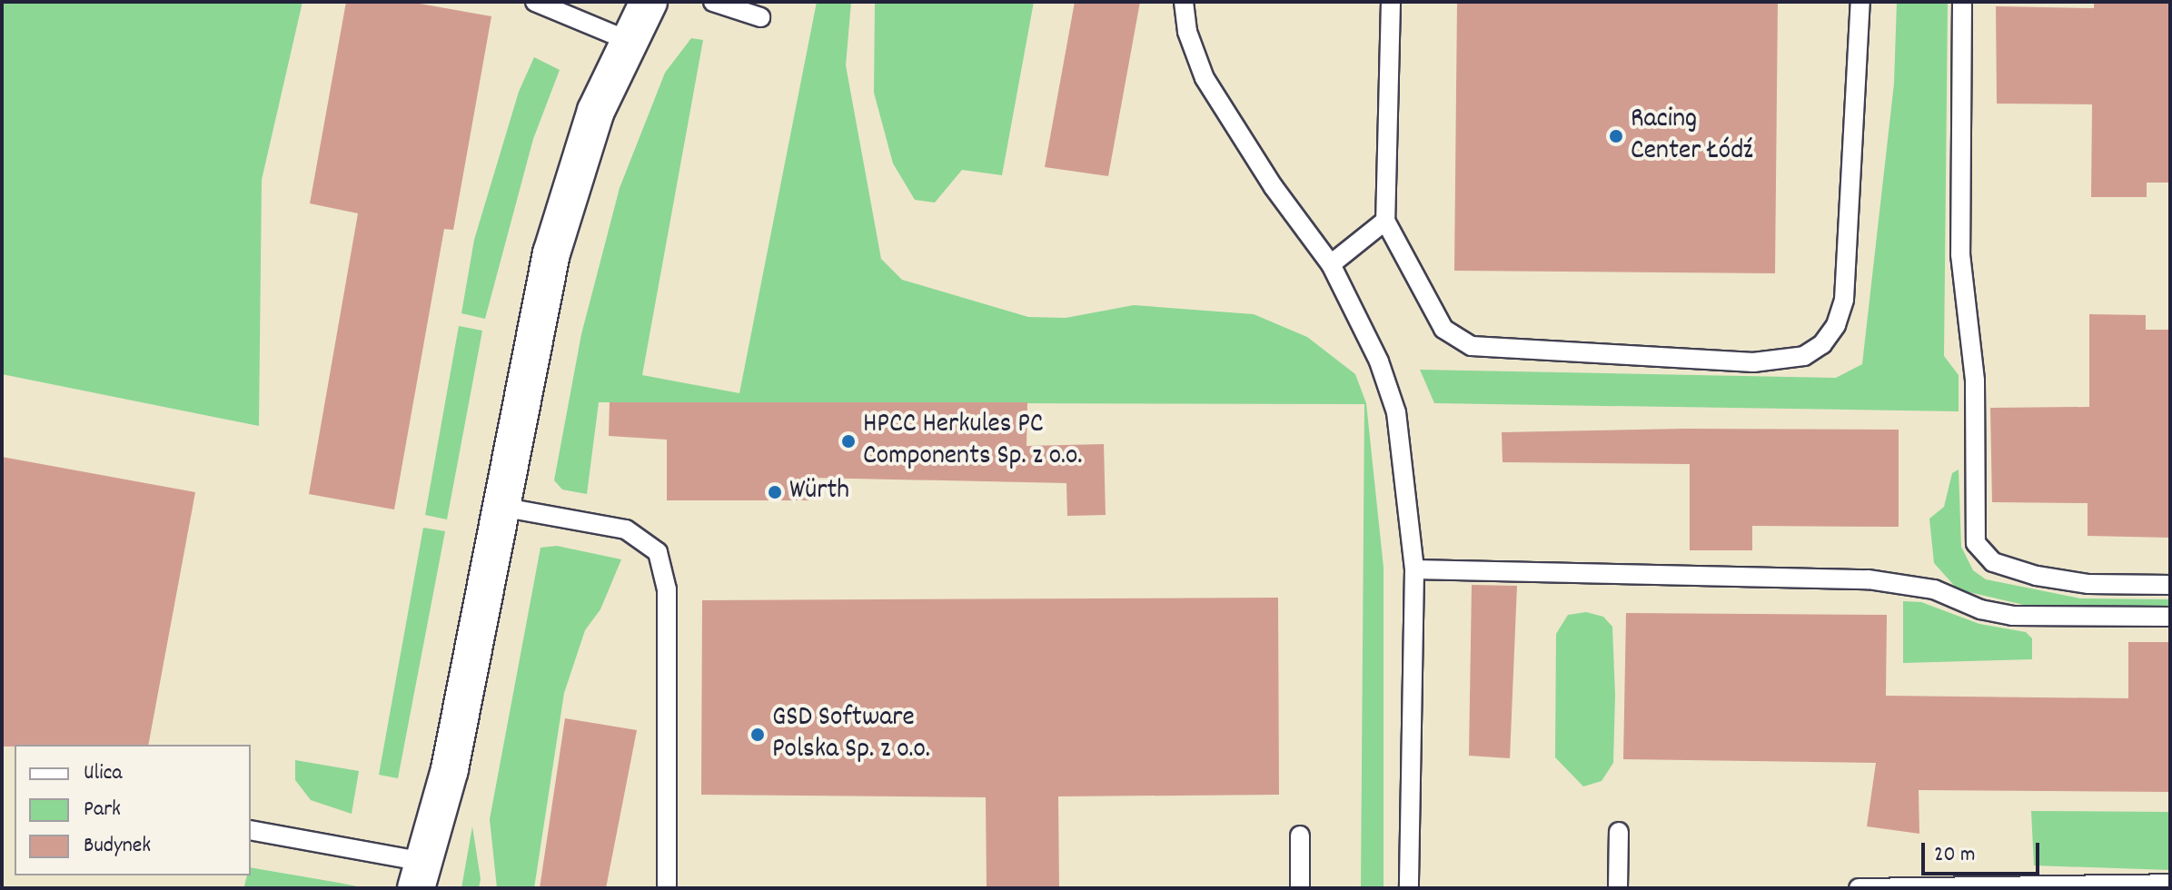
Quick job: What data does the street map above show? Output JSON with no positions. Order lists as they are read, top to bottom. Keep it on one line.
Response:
{"places":["Racing Center Łódź","HPCC Herkules PC Components Sp. z o.o.","Würth","GSD Software Polska Sp. z o.o."],"legend":["Ulica","Park","Budynek"],"scale_bar":"20 m"}
